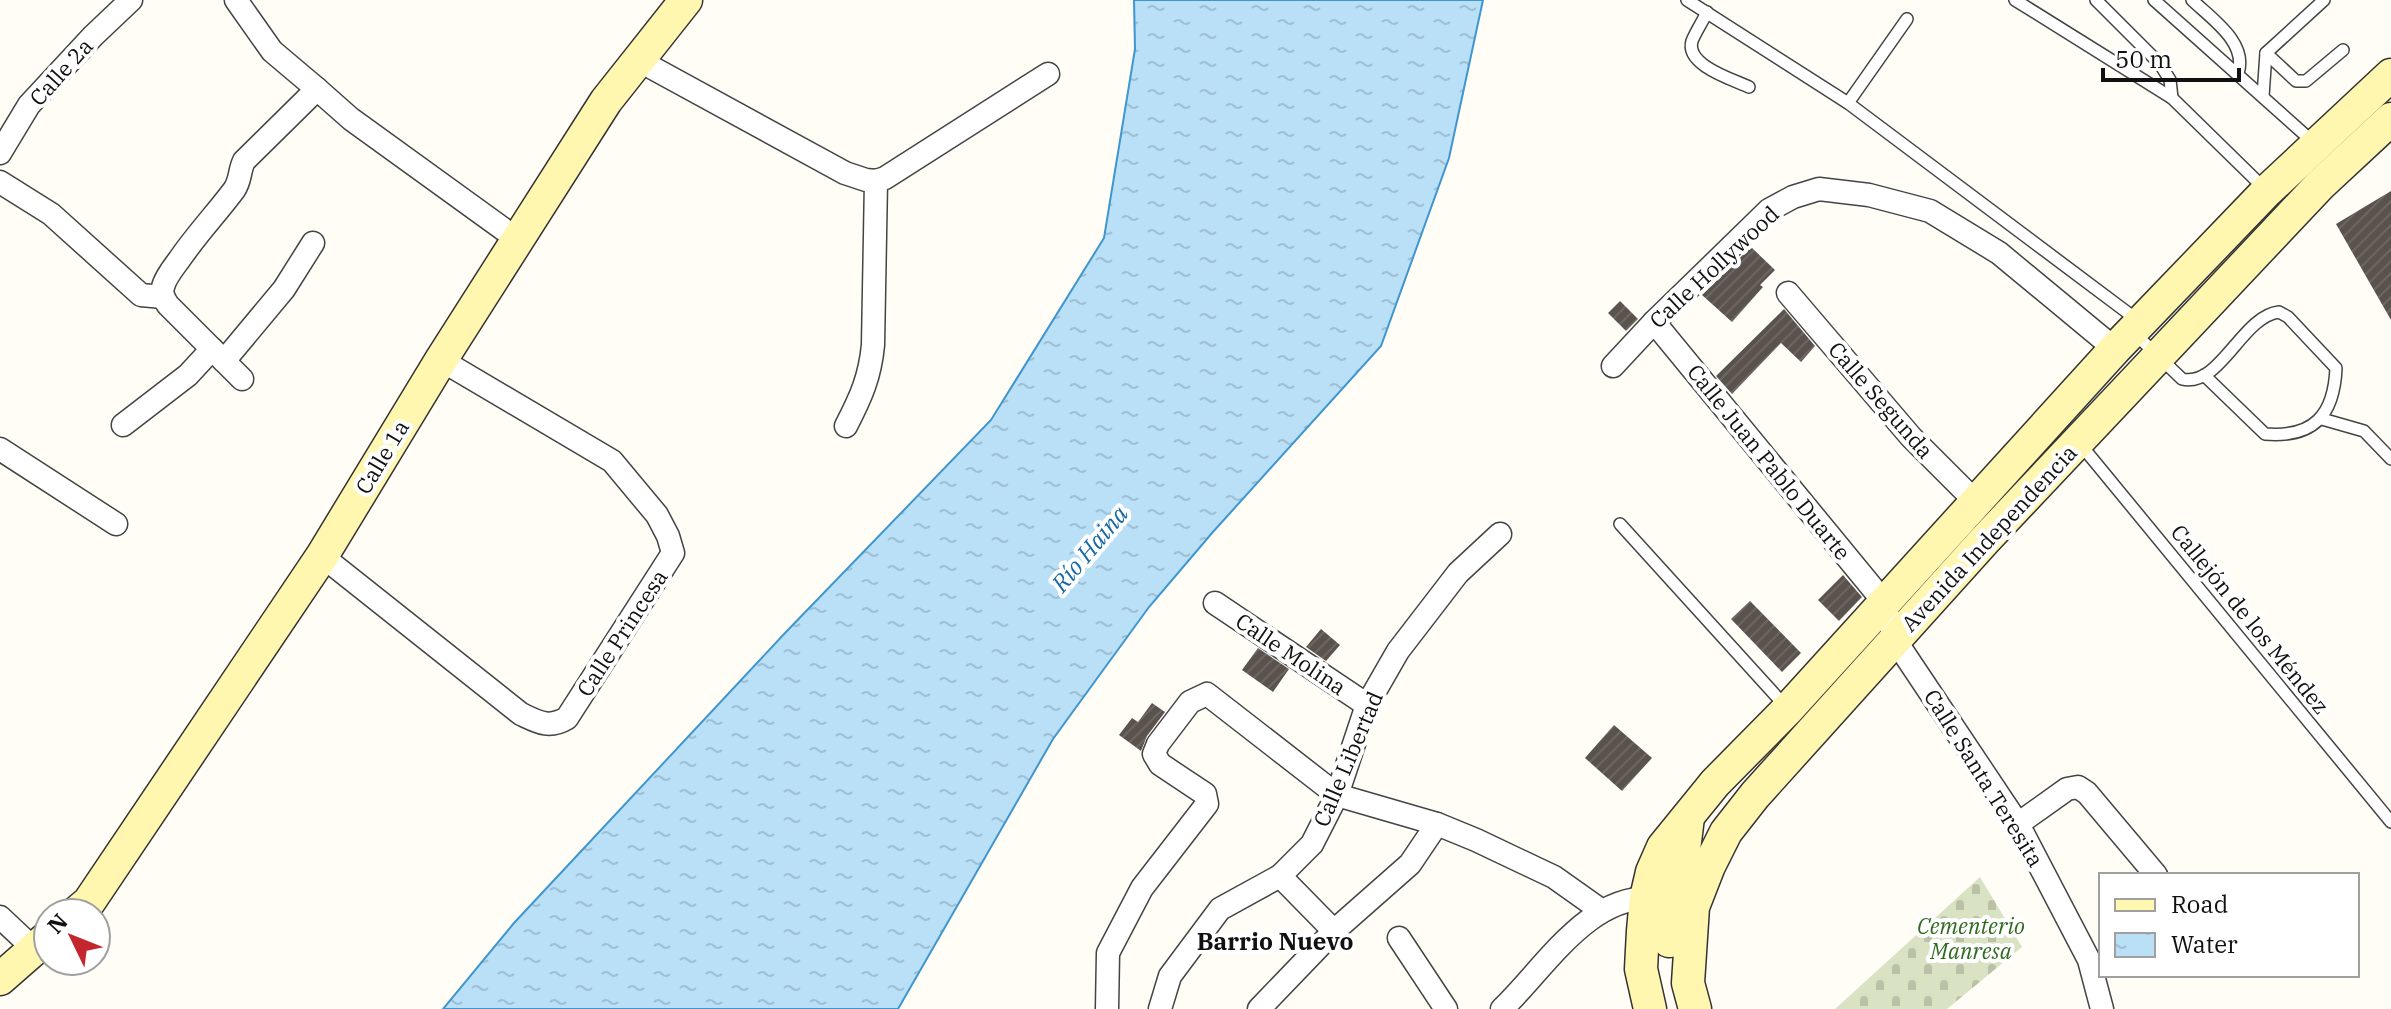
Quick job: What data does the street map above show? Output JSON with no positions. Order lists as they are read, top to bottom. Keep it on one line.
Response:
{"streets":{"street":["Calle 2a","Calle Hollywood","Calle Segunda","Calle 1a","Calle Juan Pablo Duarte","Avenida Independencia","Calle Princesa","Calle Molina","Calle Libertad","Calle Santa Teresita"],"lane":["Callejón de los Méndez"]},"crossings":[["Calle Hollywood","Calle Juan Pablo Duarte"],["Calle Hollywood","Avenida Independencia"],["Calle Segunda","Avenida Independencia"],["Calle 1a","Calle Princesa"],["Calle Juan Pablo Duarte","Avenida Independencia"],["Calle Juan Pablo Duarte","Calle Santa Teresita"],["Avenida Independencia","Callejón de los Méndez"],["Avenida Independencia","Calle Santa Teresita"],["Calle Molina","Calle Libertad"]],"districts":["Barrio Nuevo"],"water":["Río Haina"],"parks":["Cementerio Manresa"],"legend":["Road","Water"],"scale_bar":"50 m","north":"top left"}
